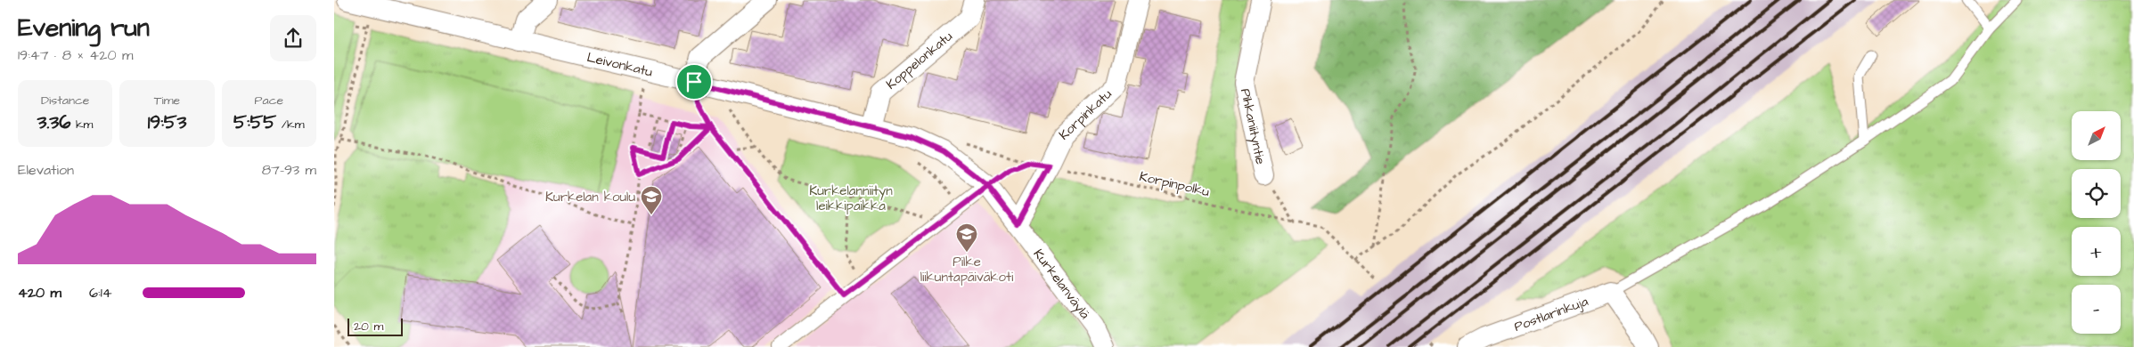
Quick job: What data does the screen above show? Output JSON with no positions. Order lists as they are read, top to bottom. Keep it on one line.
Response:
{"streets":{"street":["Koppelonkatu","Leivonkatu","Korpinkatu","Pihkaniityntie","Kurkelanväylä","Postlarinkuja"],"path":["Korpinpolku"]},"crossings":[["Koppelonkatu","Leivonkatu"],["Leivonkatu","Korpinkatu"],["Leivonkatu","Korpinpolku"],["Leivonkatu","Kurkelanväylä"],["Korpinkatu","Korpinpolku"],["Korpinkatu","Kurkelanväylä"]],"parks":["Kurkelanniityn leikkipaikka"],"places":{"school or university":["Kurkelan koulu","Pilke liikuntapäiväkoti"]},"scale_bar":"20 m","north":"top right","page":{"heading":["Evening run","19:47 · 8 × 420 m"],"stats":[["Distance","3.36 km"],["Time","19:53"],["Pace","5:55 /km"]],"map_buttons":["+","−"],"chart":["Elevation","87–93 m"],"list":[{"name":"420 m","note":"6:14"}],"scale":"20 m"}}
